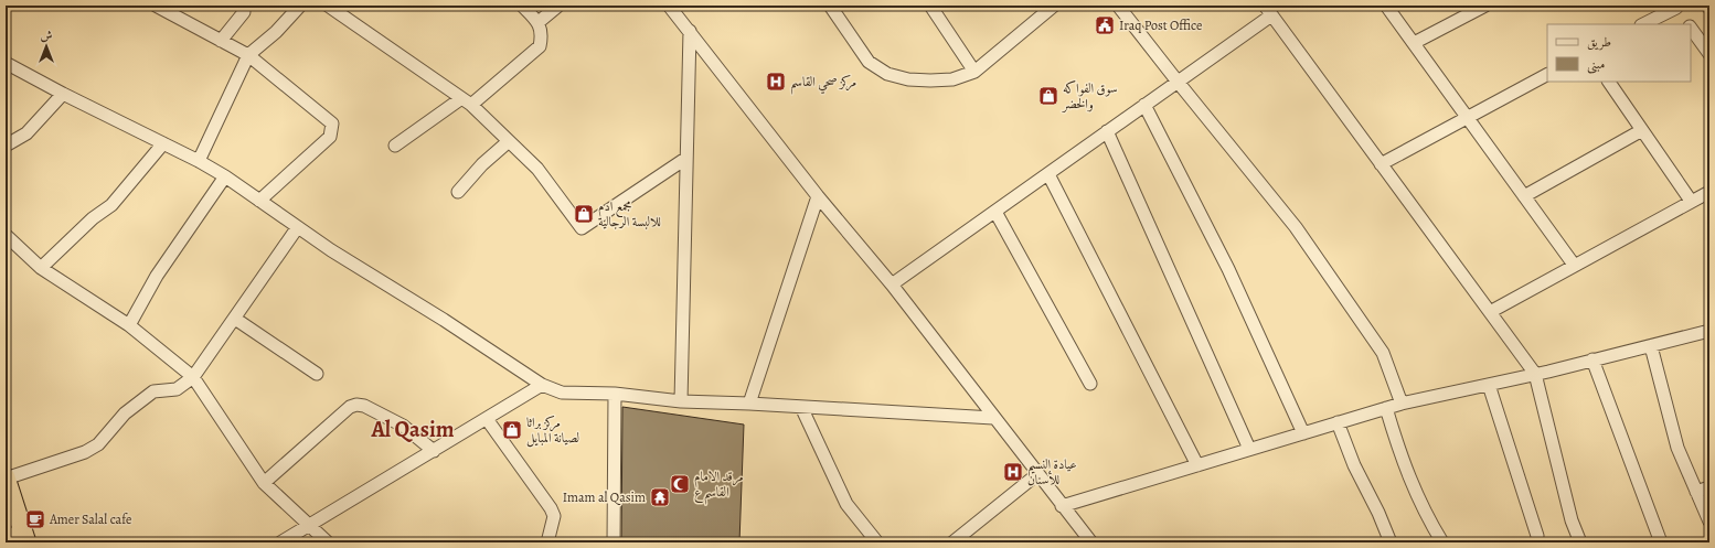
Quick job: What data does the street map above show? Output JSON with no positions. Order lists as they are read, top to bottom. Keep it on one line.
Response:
{"districts":["Al Qasim"],"places":{"public building":["Iraq Post Office"],"hospital":["مركز صحي القاسم","عيادة النسيم للأسنان"],"shop":["سوق الفواكه والخضر","مجمع ادم للالبسة الرجالية","مركز براثا لصيانة المبايل"],"mosque":["مرقد الامام القاسم ع"],"temple":["Imam al Qasim"],"cafe":["Amer Salal cafe"]},"legend":["طريق","مبنى"],"north":"top"}
